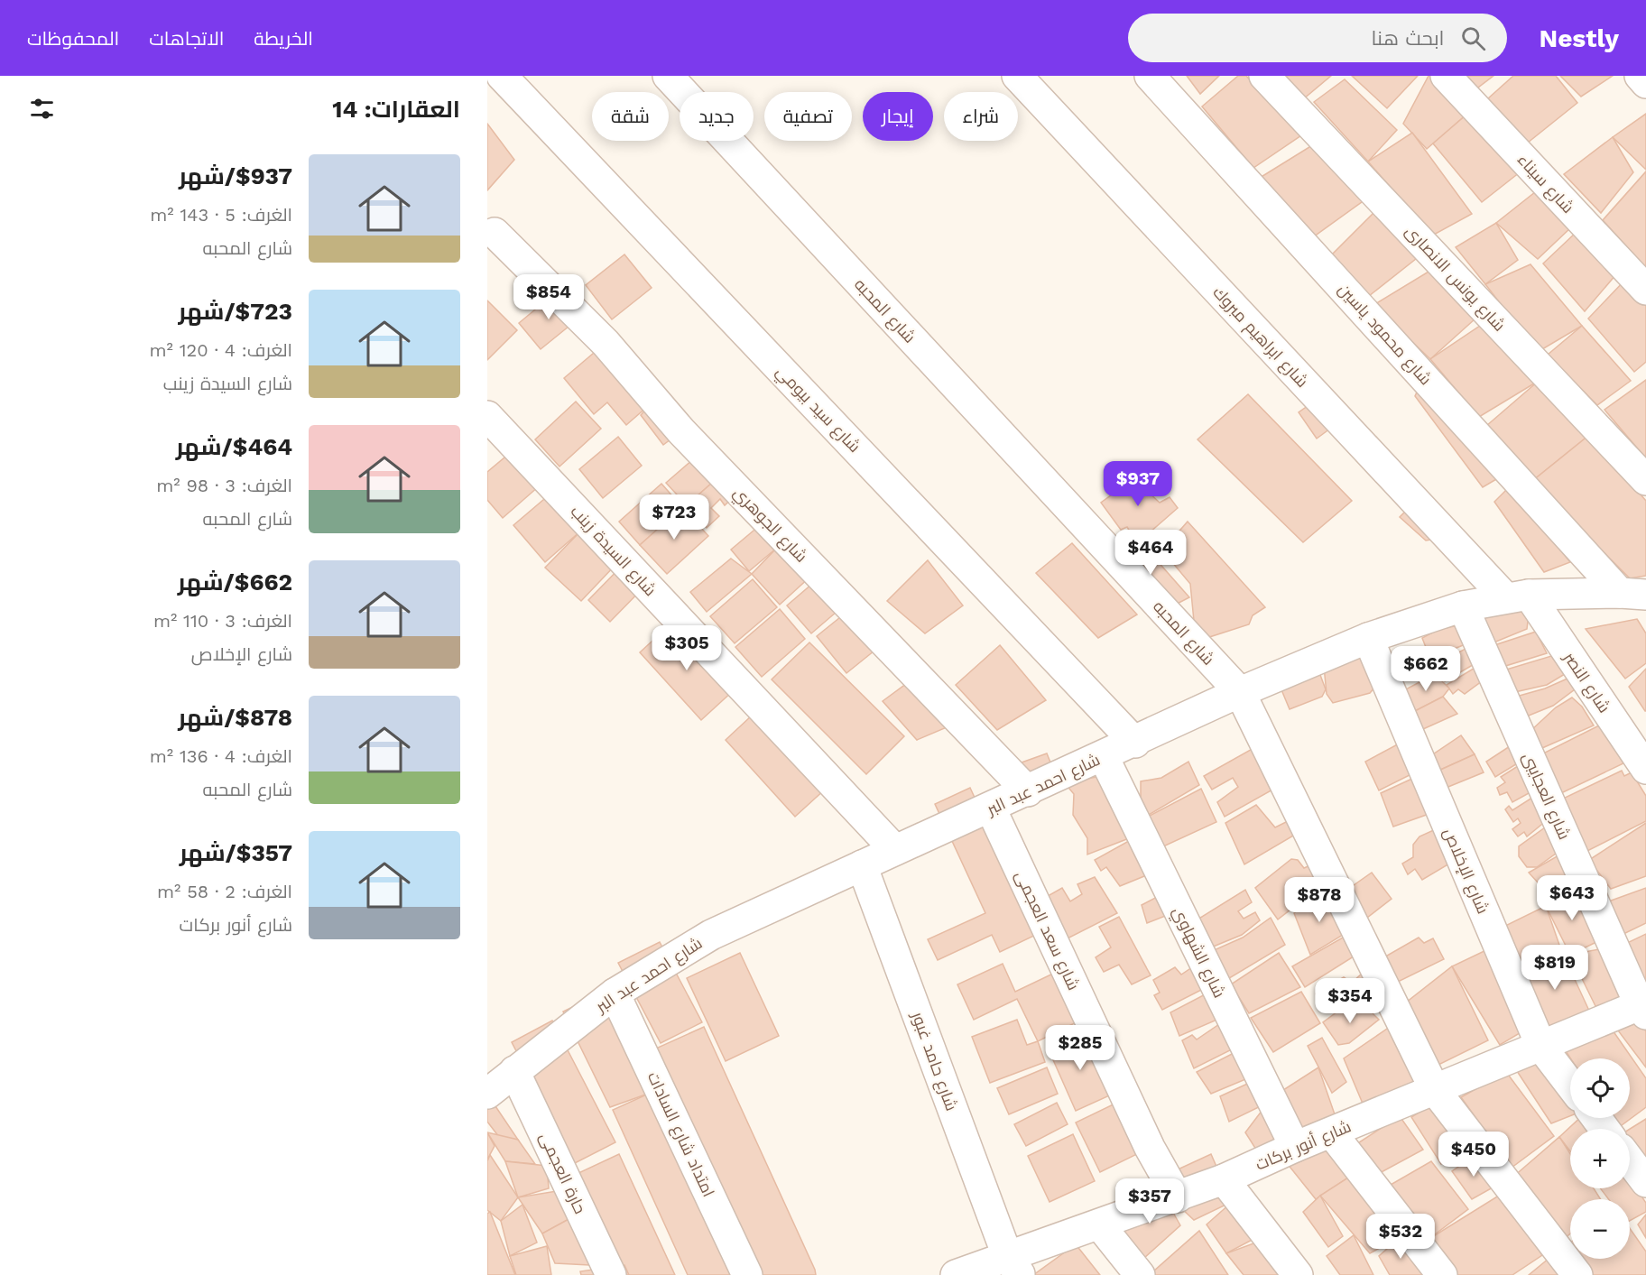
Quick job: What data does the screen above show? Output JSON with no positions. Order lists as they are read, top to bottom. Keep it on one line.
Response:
{"streets":{"street":["شارع سيناء","شارع يونس الانصارى","شارع المحبه","شارع محمود ياسين","شارع ابراهيم مبروك","شارع سيد بيومي","شارع الجوهري","شارع السيدة زينب","شارع النصر","شارع احمد عبد البر","شارع العجايبى","شارع الإخلاص","شارع سعد العجمى","شارع الشهاوي","شارع حامد غبور","امتداد شارع السادات","شارع أنور بركات","حارة العجمى"]},"crossings":[["شارع المحبه","شارع احمد عبد البر"],["شارع المحبه","شارع أنور بركات"],["شارع محمود ياسين","شارع احمد عبد البر"],["شارع ابراهيم مبروك","شارع النصر"],["شارع ابراهيم مبروك","شارع احمد عبد البر"],["شارع سيد بيومي","شارع احمد عبد البر"],["شارع الجوهري","شارع احمد عبد البر"],["شارع السيدة زينب","شارع احمد عبد البر"],["شارع النصر","شارع احمد عبد البر"],["شارع احمد عبد البر","شارع العجايبى"],["شارع احمد عبد البر","شارع الإخلاص"],["شارع احمد عبد البر","شارع سعد العجمى"],["شارع احمد عبد البر","شارع الشهاوي"],["شارع احمد عبد البر","شارع حامد غبور"],["شارع احمد عبد البر","امتداد شارع السادات"],["شارع احمد عبد البر","حارة العجمى"],["شارع العجايبى","شارع أنور بركات"],["شارع الإخلاص","شارع أنور بركات"],["شارع سعد العجمى","شارع أنور بركات"],["شارع الشهاوي","شارع أنور بركات"],["شارع حامد غبور","شارع أنور بركات"]],"page":{"header":"Nestly","search":"ابحث هنا","nav":["الخريطة","الاتجاهات","المحفوظات"],"heading":"العقارات: 14","chip":["شراء","إيجار","تصفية","جديد","شقة"],"list":[{"name":"$937/شهر","note":"الغرف: 5 · 143 m² · شارع المحبه"},{"name":"$723/شهر","note":"الغرف: 4 · 120 m² · شارع السيدة زينب"},{"name":"$464/شهر","note":"الغرف: 3 · 98 m² · شارع المحبه"},{"name":"$662/شهر","note":"الغرف: 3 · 110 m² · شارع الإخلاص"},{"name":"$878/شهر","note":"الغرف: 4 · 136 m² · شارع المحبه"},{"name":"$357/شهر","note":"الغرف: 2 · 58 m² · شارع أنور بركات"}],"price":["$854","$937","$723","$464","$305","$662","$643","$878","$819","$354","$285","$450","$357","$532"],"map_buttons":["+","−"]}}
